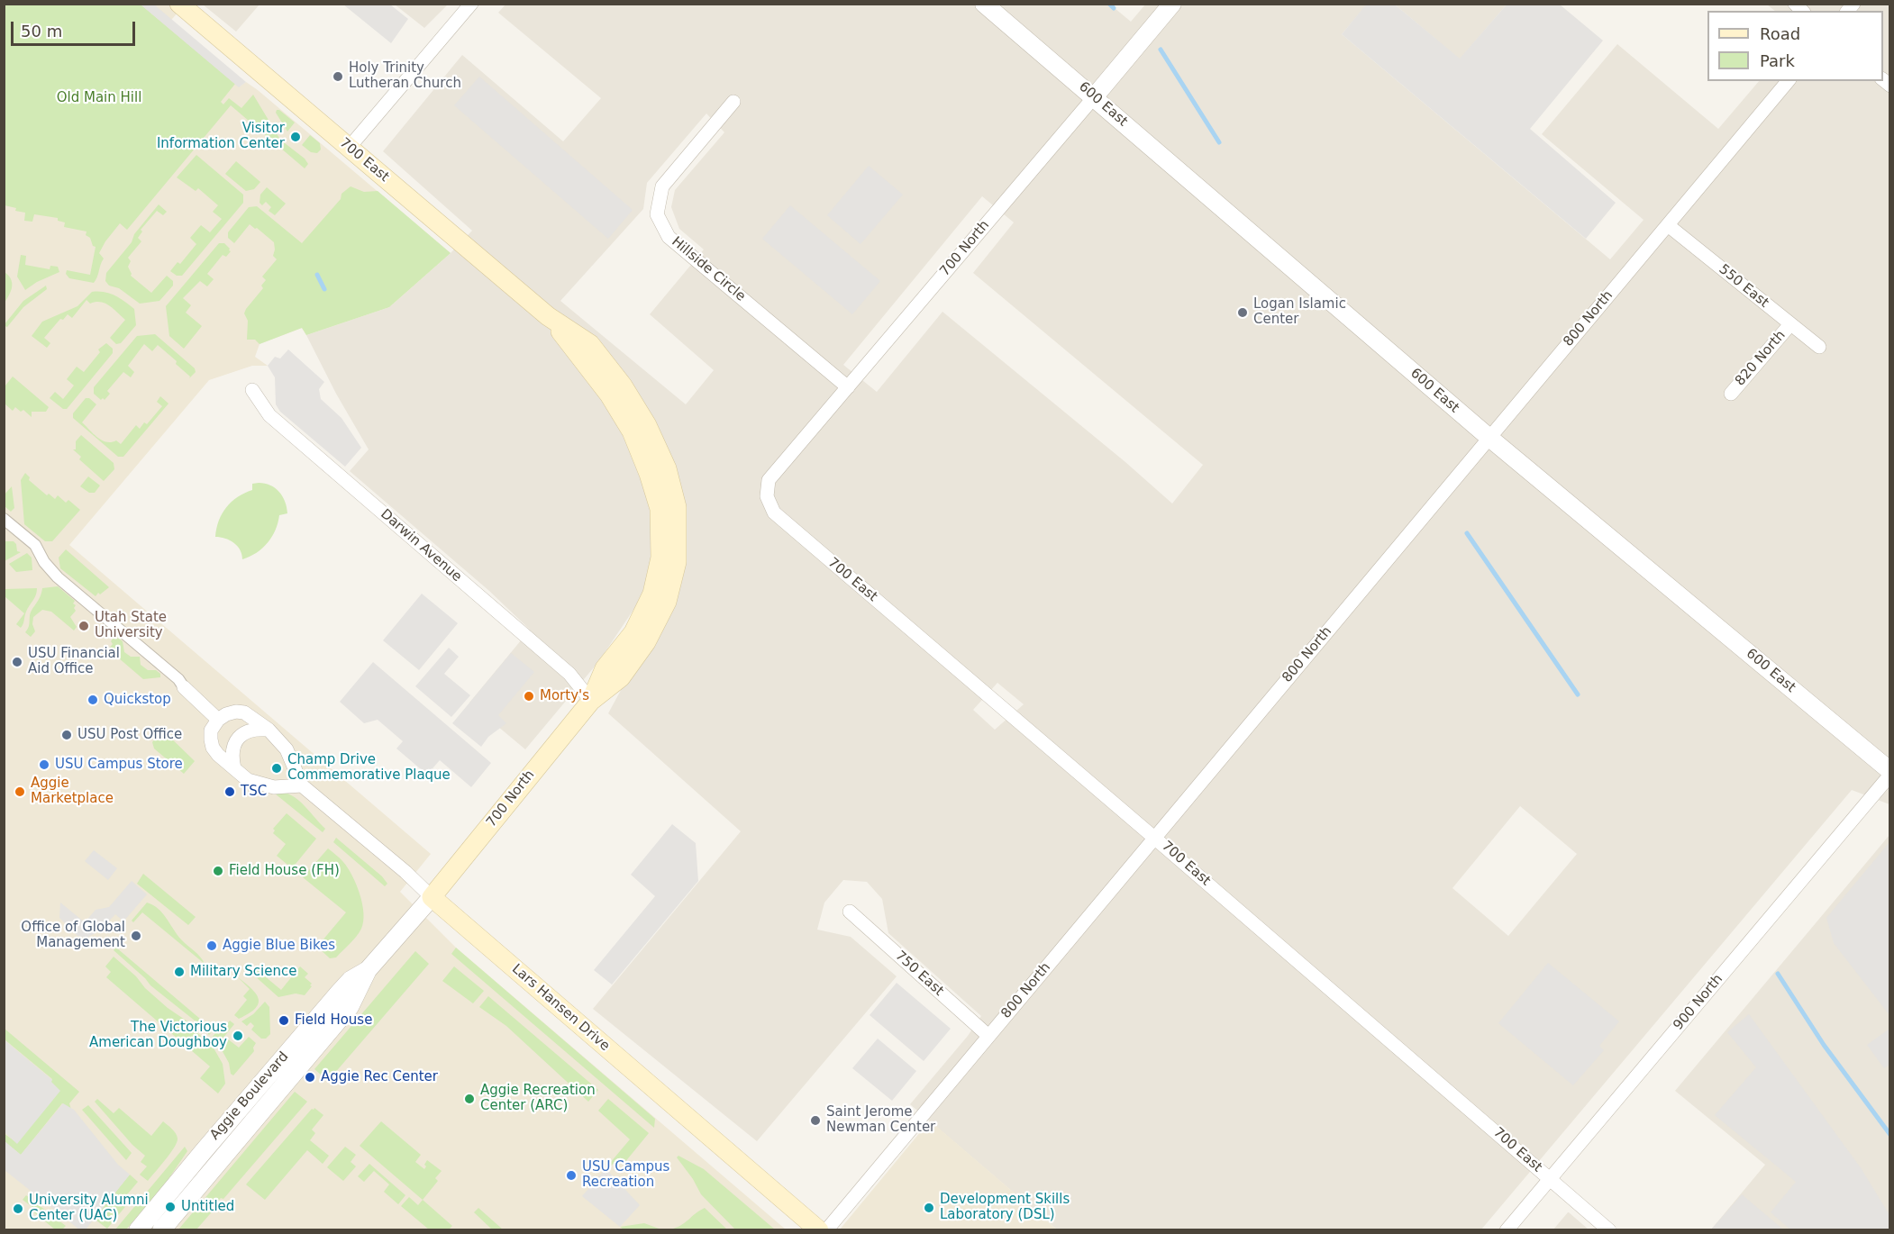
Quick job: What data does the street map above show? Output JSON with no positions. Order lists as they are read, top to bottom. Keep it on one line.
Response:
{"streets":{"main road":["700 East","700 North","Lars Hansen Drive"],"street":["600 East","Hillside Circle","550 East","800 North","820 North","Darwin Avenue","750 East","900 North","Aggie Boulevard"]},"crossings":[["600 East","700 North"],["600 East","800 North"],["700 East","700 North"],["700 East","800 North"],["700 East","900 North"],["700 North","Hillside Circle"],["700 North","Darwin Avenue"],["700 North","Lars Hansen Drive"],["700 North","Aggie Boulevard"],["550 East","800 North"],["550 East","820 North"],["800 North","750 East"],["Lars Hansen Drive","Aggie Boulevard"]],"parks":["Old Main Hill"],"places":["Holy Trinity Lutheran Church","Visitor Information Center","Logan Islamic Center","Utah State University","USU Financial Aid Office","Morty's","Quickstop","USU Post Office","USU Campus Store","Champ Drive Commemorative Plaque","Aggie Marketplace","TSC","Field House (FH)","Office of Global Management","Aggie Blue Bikes","Military Science","Field House","The Victorious American Doughboy","Aggie Rec Center","Aggie Recreation Center (ARC)","Saint Jerome Newman Center","USU Campus Recreation","Untitled","Development Skills Laboratory (DSL)","University Alumni Center (UAC)"],"legend":["Road","Park"],"scale_bar":"50 m"}
